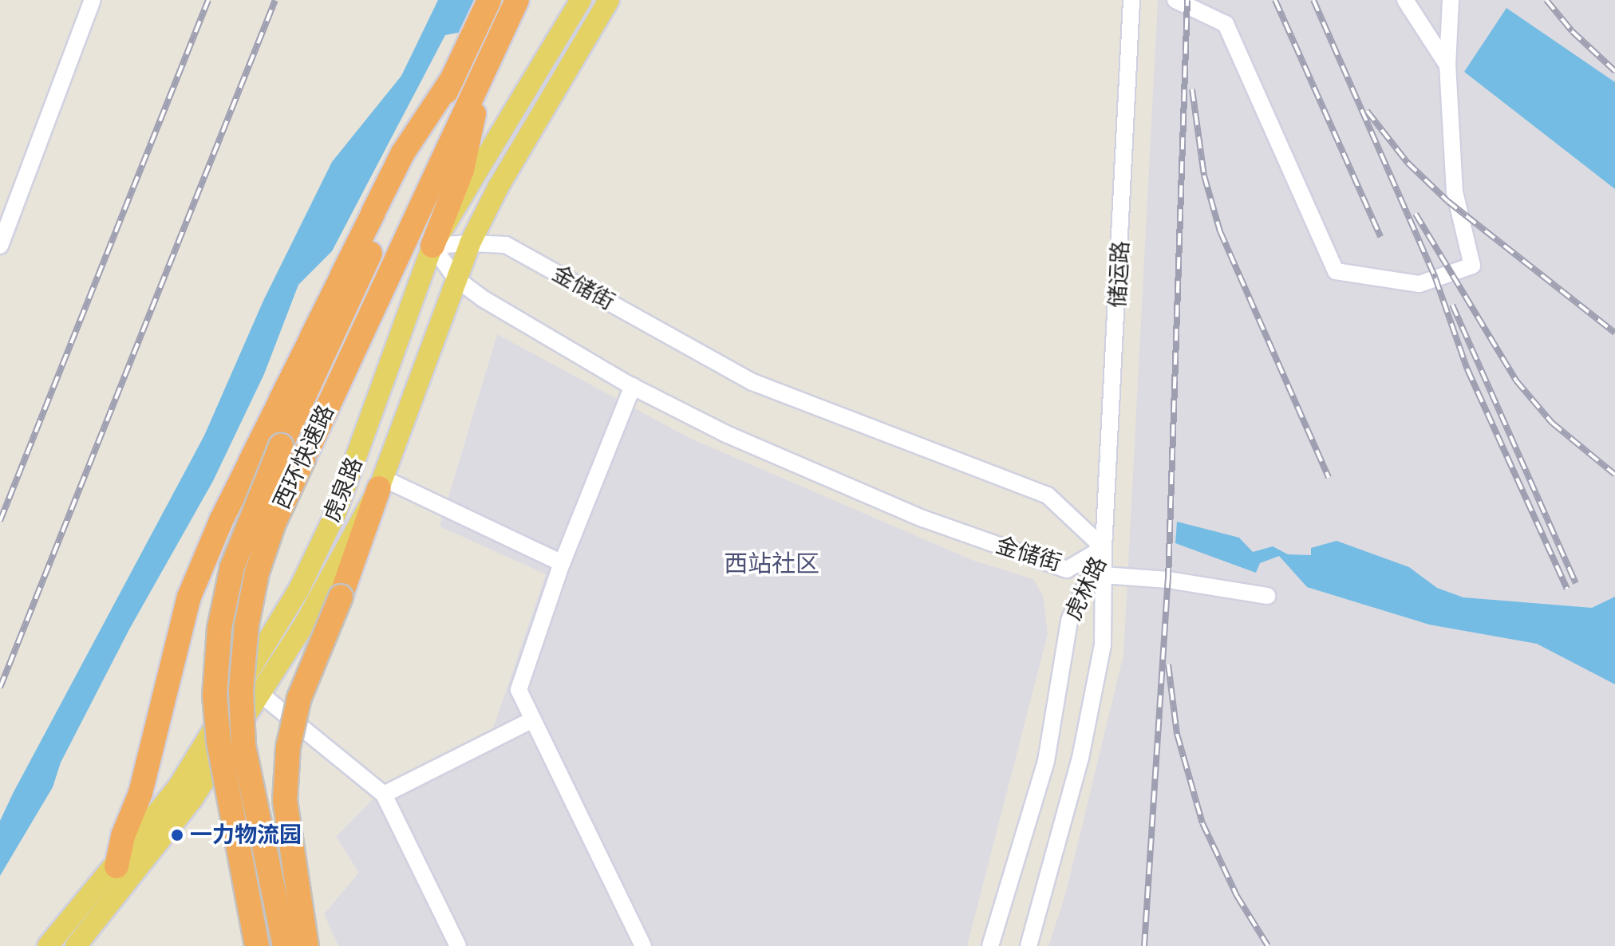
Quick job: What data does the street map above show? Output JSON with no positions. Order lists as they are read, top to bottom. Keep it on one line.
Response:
{"streets":{"highway":["西环快速路"],"main road":["虎泉路"],"street":["储运路","金储街","虎林路"]},"crossings":[["储运路","金储街"],["储运路","虎林路"],["金储街","虎泉路"],["金储街","虎林路"]],"districts":["西站社区"],"places":["一力物流园"]}
